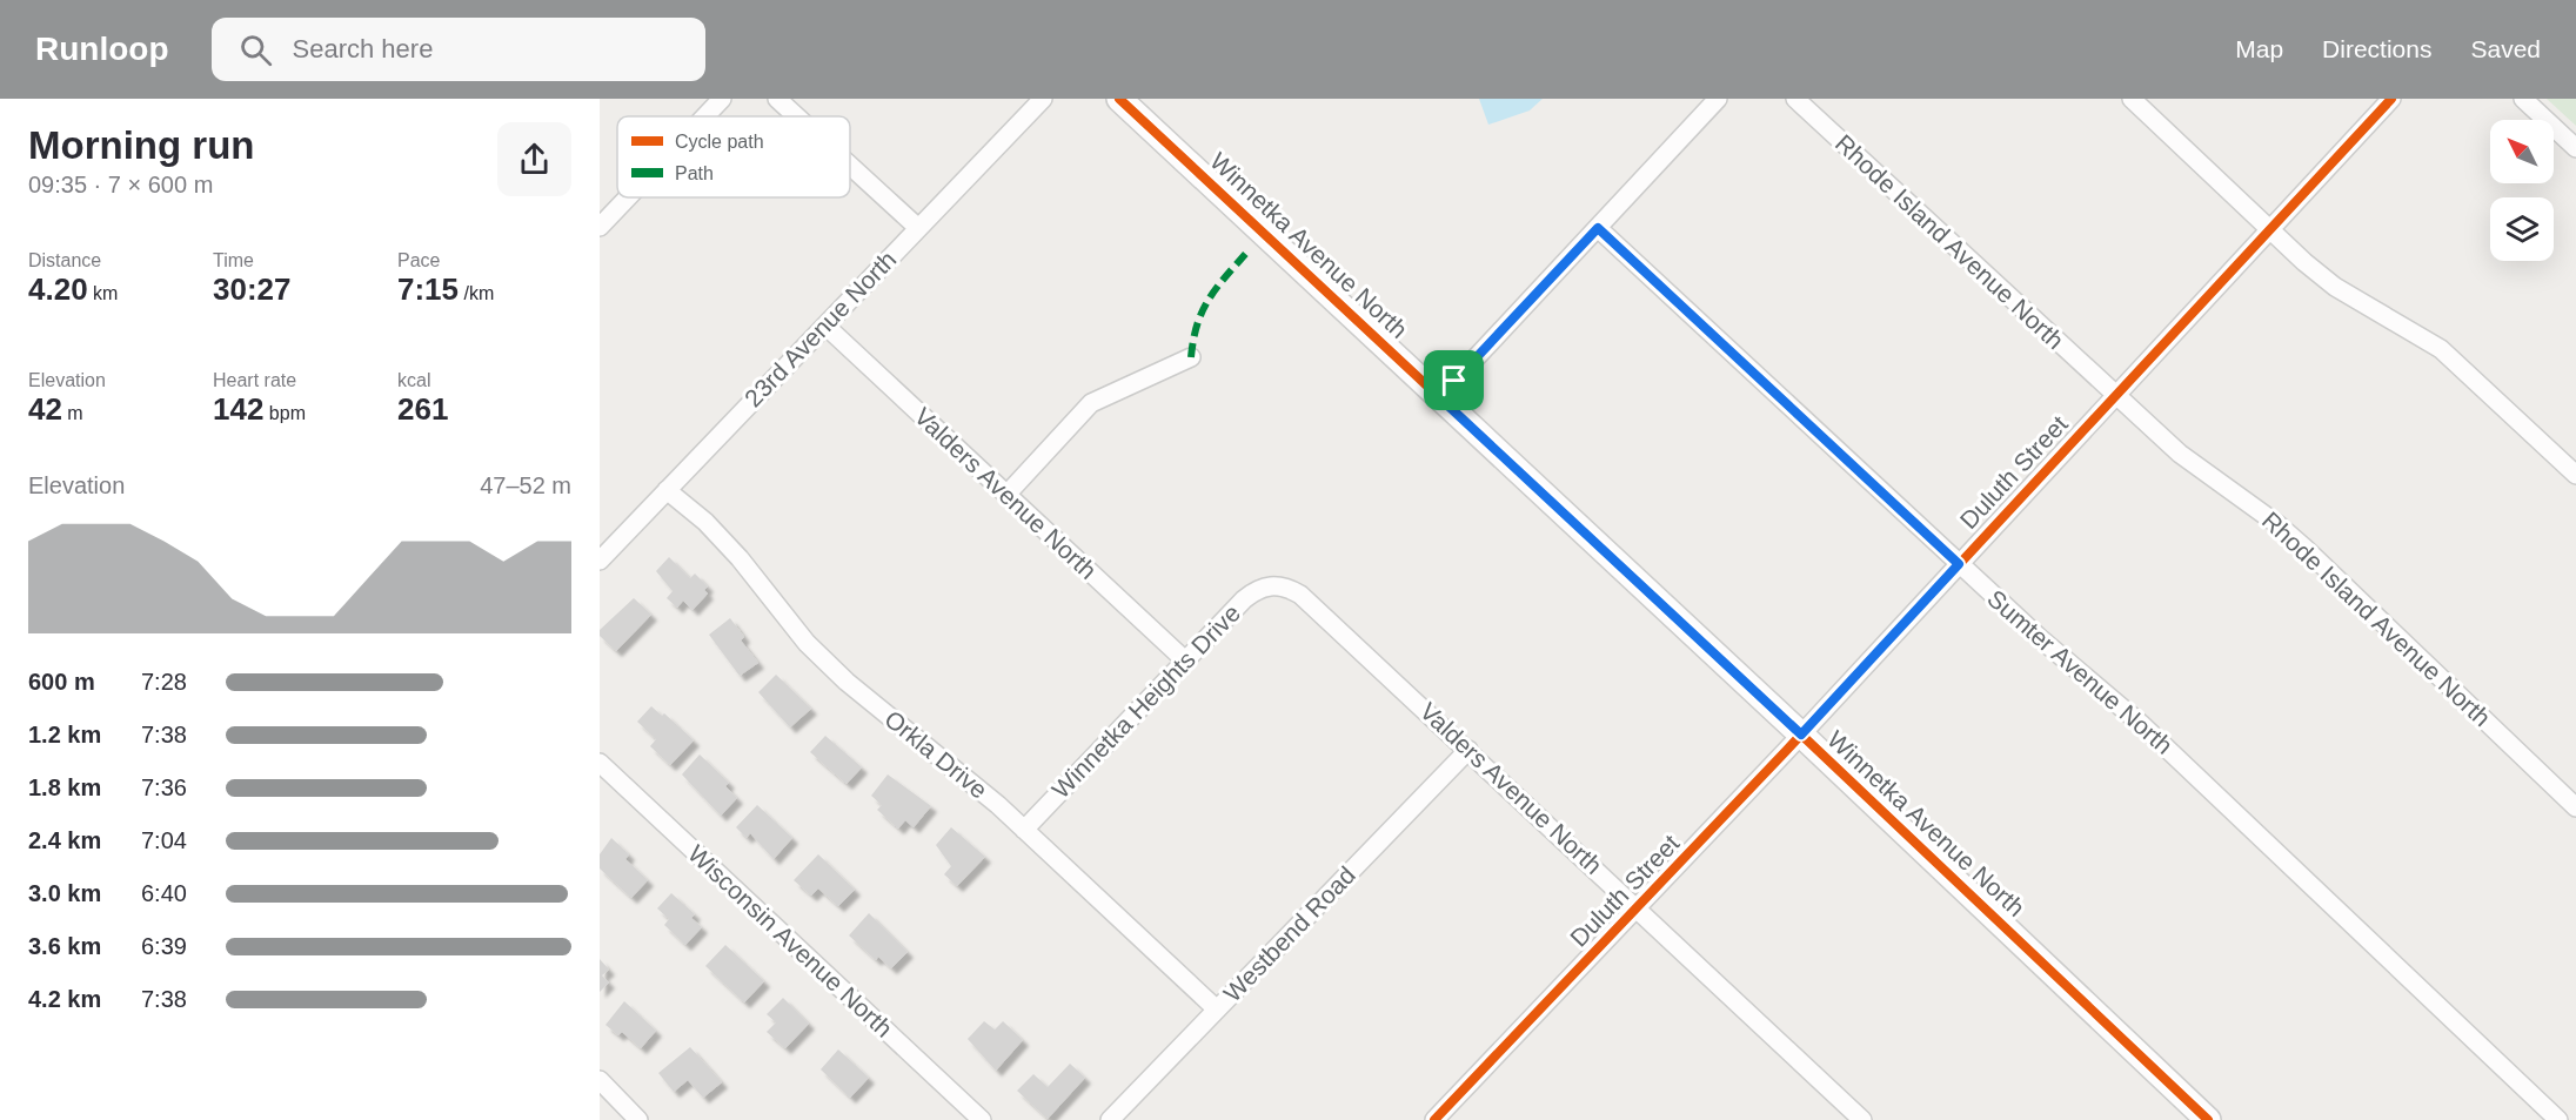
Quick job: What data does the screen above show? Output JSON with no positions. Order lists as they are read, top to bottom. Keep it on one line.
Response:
{"streets":{"main road":["Winnetka Avenue North"],"street":["Rhode Island Avenue North","23rd Avenue North","Duluth Street","Valders Avenue North","Sumter Avenue North","Winnetka Heights Drive","Orkla Drive","Westbend Road","Wisconsin Avenue North"]},"crossings":[["Rhode Island Avenue North","Duluth Street"],["Winnetka Avenue North","Duluth Street"],["23rd Avenue North","Valders Avenue North"],["23rd Avenue North","Orkla Drive"],["Duluth Street","Valders Avenue North"],["Duluth Street","Sumter Avenue North"],["Valders Avenue North","Winnetka Heights Drive"],["Valders Avenue North","Westbend Road"],["Winnetka Heights Drive","Orkla Drive"],["Orkla Drive","Westbend Road"]],"legend":["Cycle path","Path"],"north":"top left","page":{"header":"Runloop","search":"Search here","nav":["Map","Directions","Saved"],"heading":["Morning run","09:35 · 7 × 600 m"],"stats":[["Distance","4.20 km"],["Time","30:27"],["Pace","7:15 /km"],["Elevation","42 m"],["Heart rate","142 bpm"],["kcal","261"]],"chart":["Elevation","47–52 m"],"list":[{"name":"600 m","note":"7:28"},{"name":"1.2 km","note":"7:38"},{"name":"1.8 km","note":"7:36"},{"name":"2.4 km","note":"7:04"},{"name":"3.0 km","note":"6:40"},{"name":"3.6 km","note":"6:39"},{"name":"4.2 km","note":"7:38"}]}}
